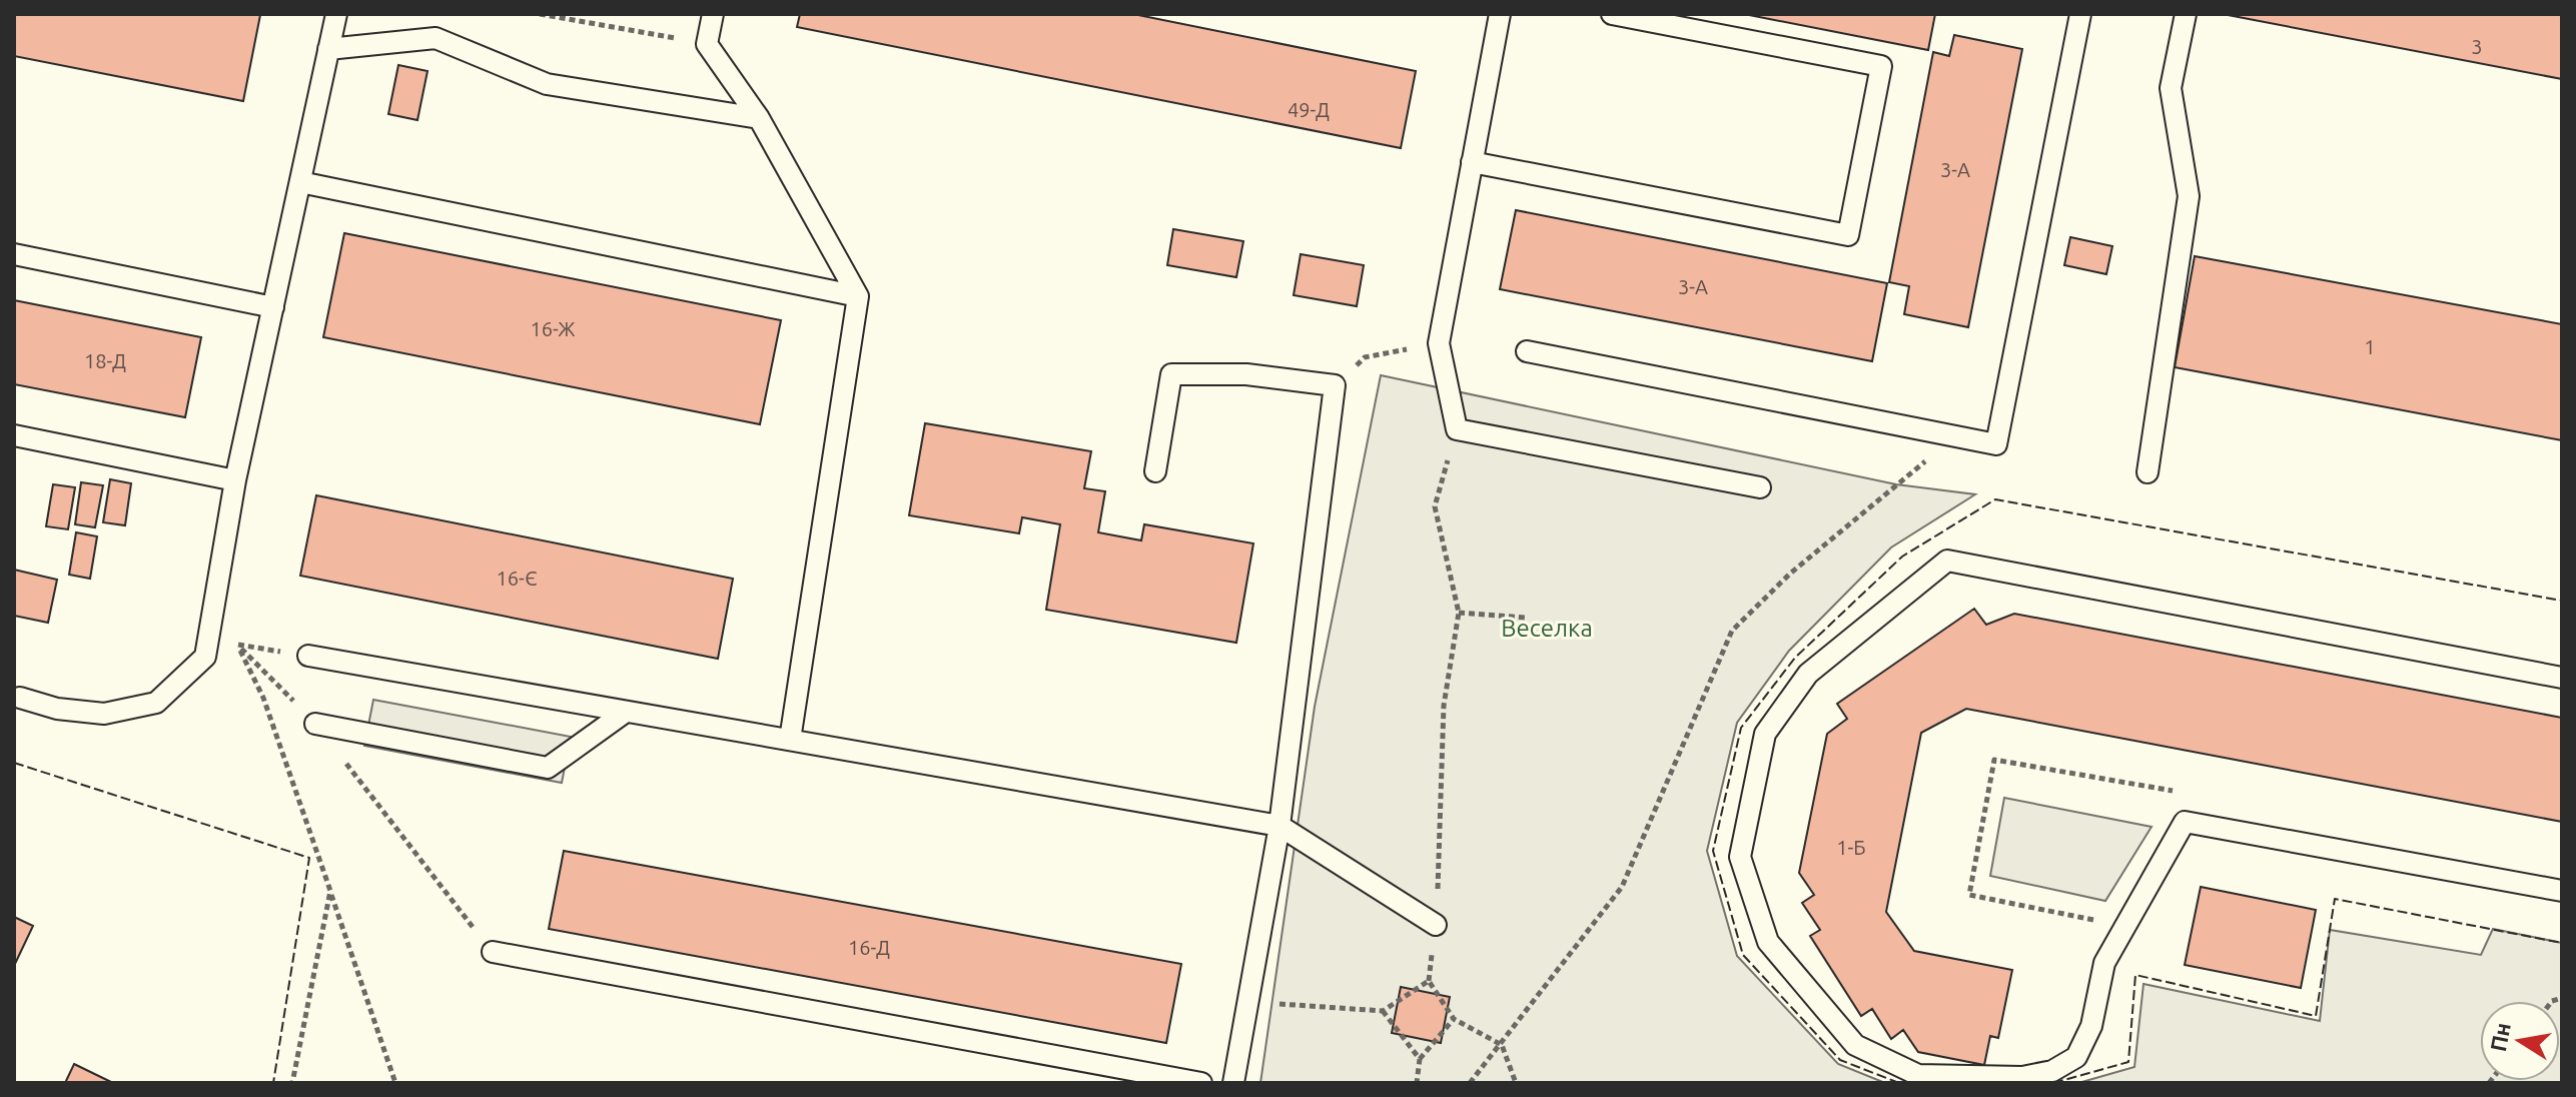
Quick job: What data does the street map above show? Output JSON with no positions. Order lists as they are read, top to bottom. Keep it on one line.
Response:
{"parks":["Веселка"],"house_numbers":["3","49-Д","3-А","3-А","16-Ж","1","18-Д","16-Є","1-Б","16-Д"],"north":"left"}
